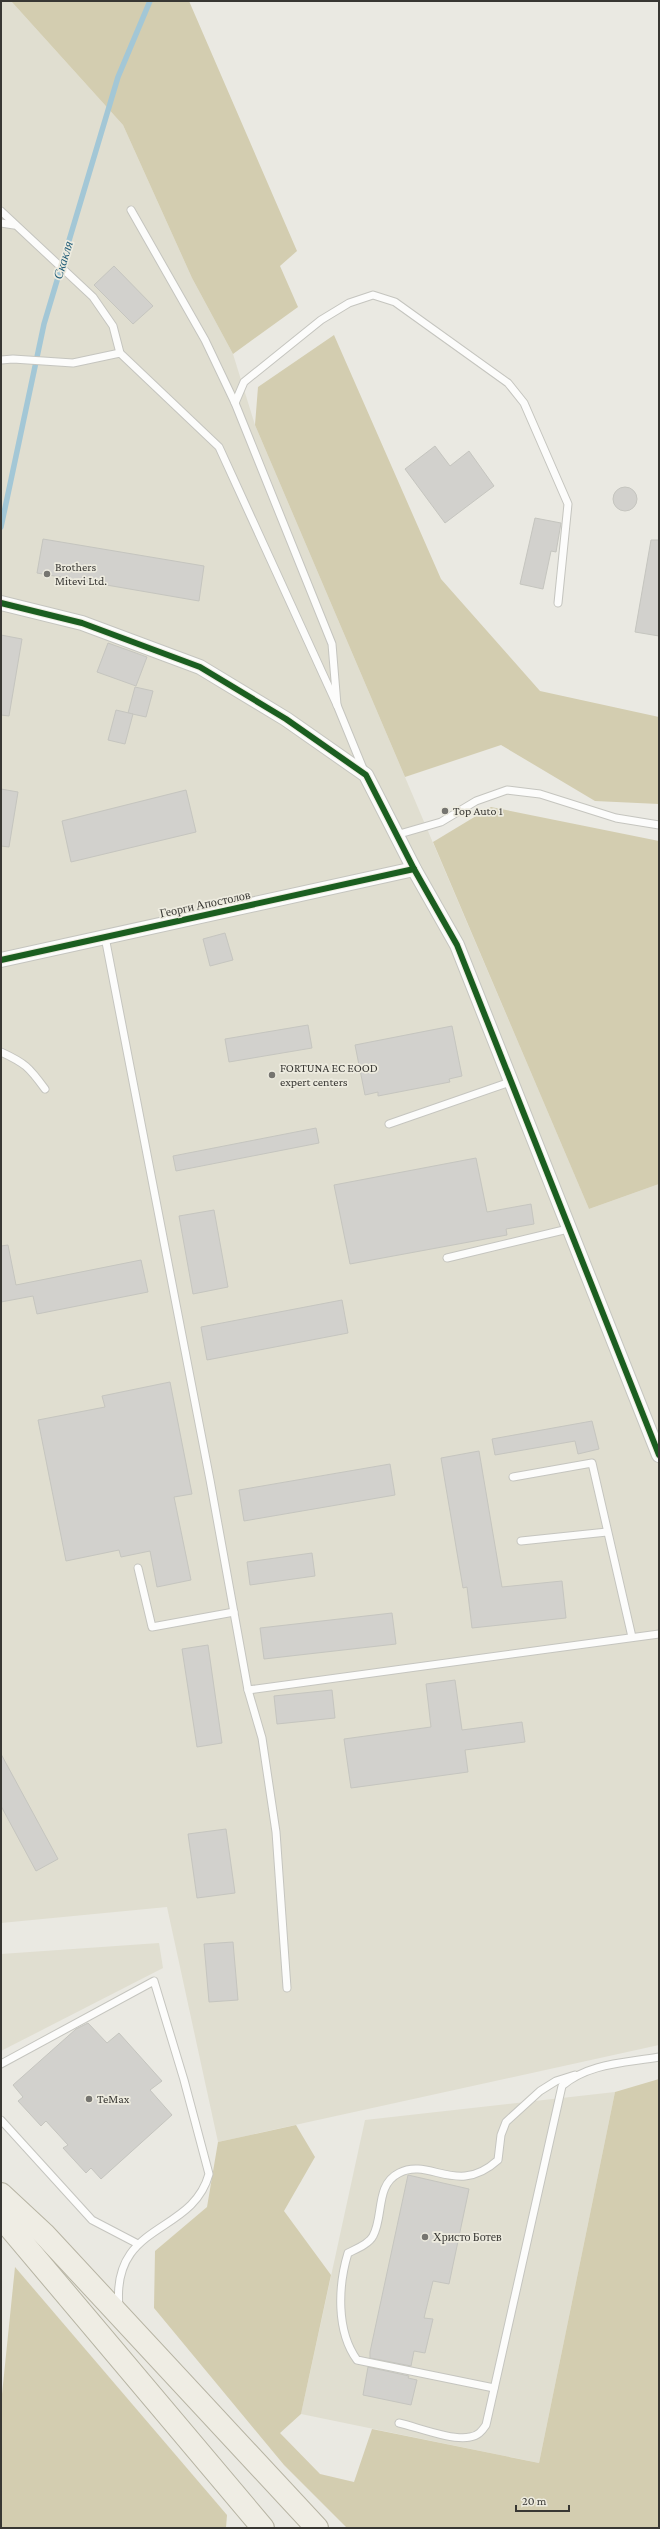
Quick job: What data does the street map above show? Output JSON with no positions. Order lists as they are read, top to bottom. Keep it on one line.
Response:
{"streets":{"street":["Георги Апостолов"]},"water":["Скакля"],"places":["Brothers Mitevi Ltd.","Top Auto 1","FORTUNA EC EOOD expert centers","TeMax","Христо Ботев"],"scale_bar":"20 m"}
